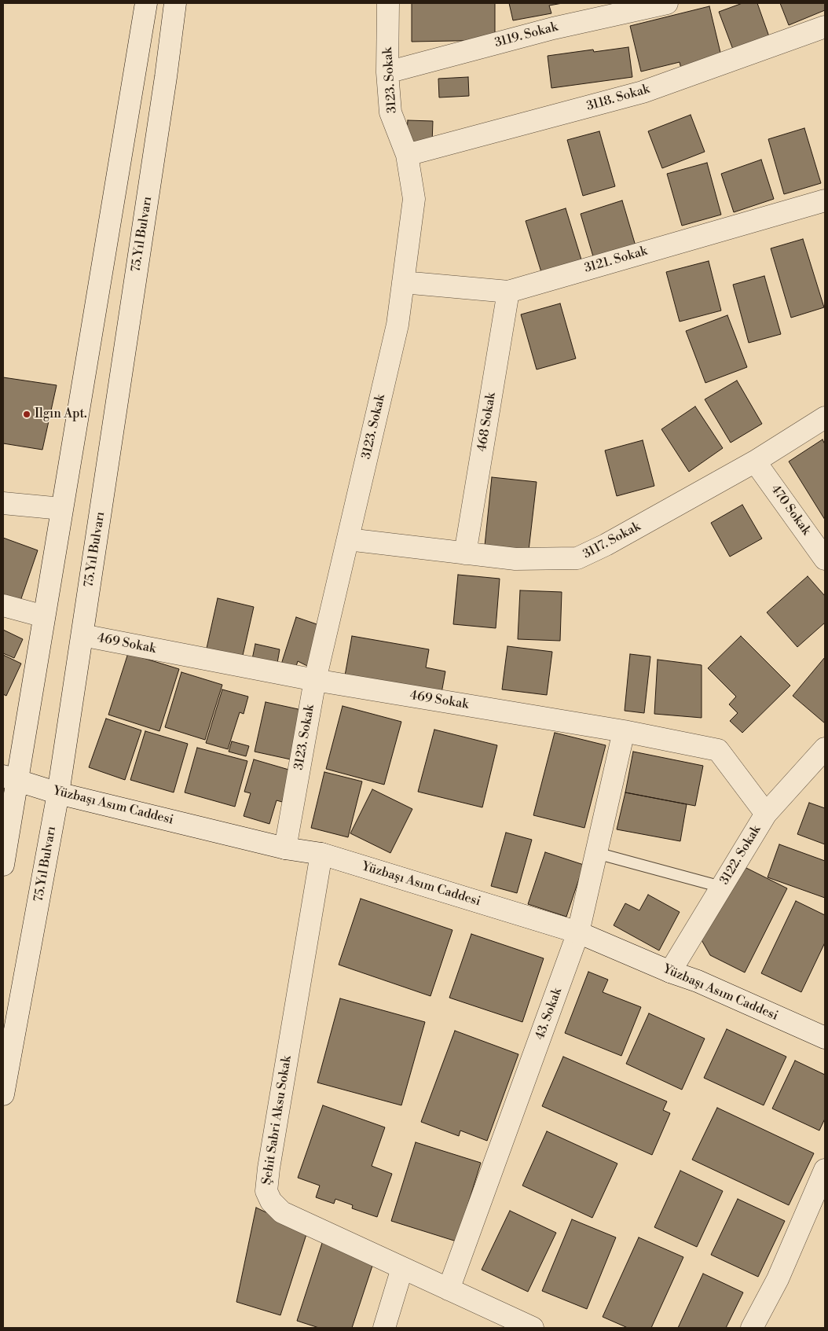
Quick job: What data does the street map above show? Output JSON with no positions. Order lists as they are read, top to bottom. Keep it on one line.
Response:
{"streets":{"street":["3119. Sokak","3123. Sokak","3118. Sokak","75.Yıl Bulvarı","3121. Sokak","468 Sokak","470 Sokak","3117. Sokak","469 Sokak","Yüzbaşı Asım Caddesi","3122. Sokak","43. Sokak","Şehit Sabri Aksu Sokak"]},"crossings":[["3119. Sokak","3123. Sokak"],["3123. Sokak","3118. Sokak"],["3123. Sokak","3121. Sokak"],["3123. Sokak","3117. Sokak"],["3123. Sokak","469 Sokak"],["3123. Sokak","Yüzbaşı Asım Caddesi"],["75.Yıl Bulvarı","469 Sokak"],["75.Yıl Bulvarı","Yüzbaşı Asım Caddesi"],["3121. Sokak","468 Sokak"],["468 Sokak","3117. Sokak"],["470 Sokak","3117. Sokak"],["469 Sokak","3122. Sokak"],["469 Sokak","43. Sokak"],["Yüzbaşı Asım Caddesi","3122. Sokak"],["Yüzbaşı Asım Caddesi","43. Sokak"],["Yüzbaşı Asım Caddesi","Şehit Sabri Aksu Sokak"]],"places":["Ilgın Apt."]}
